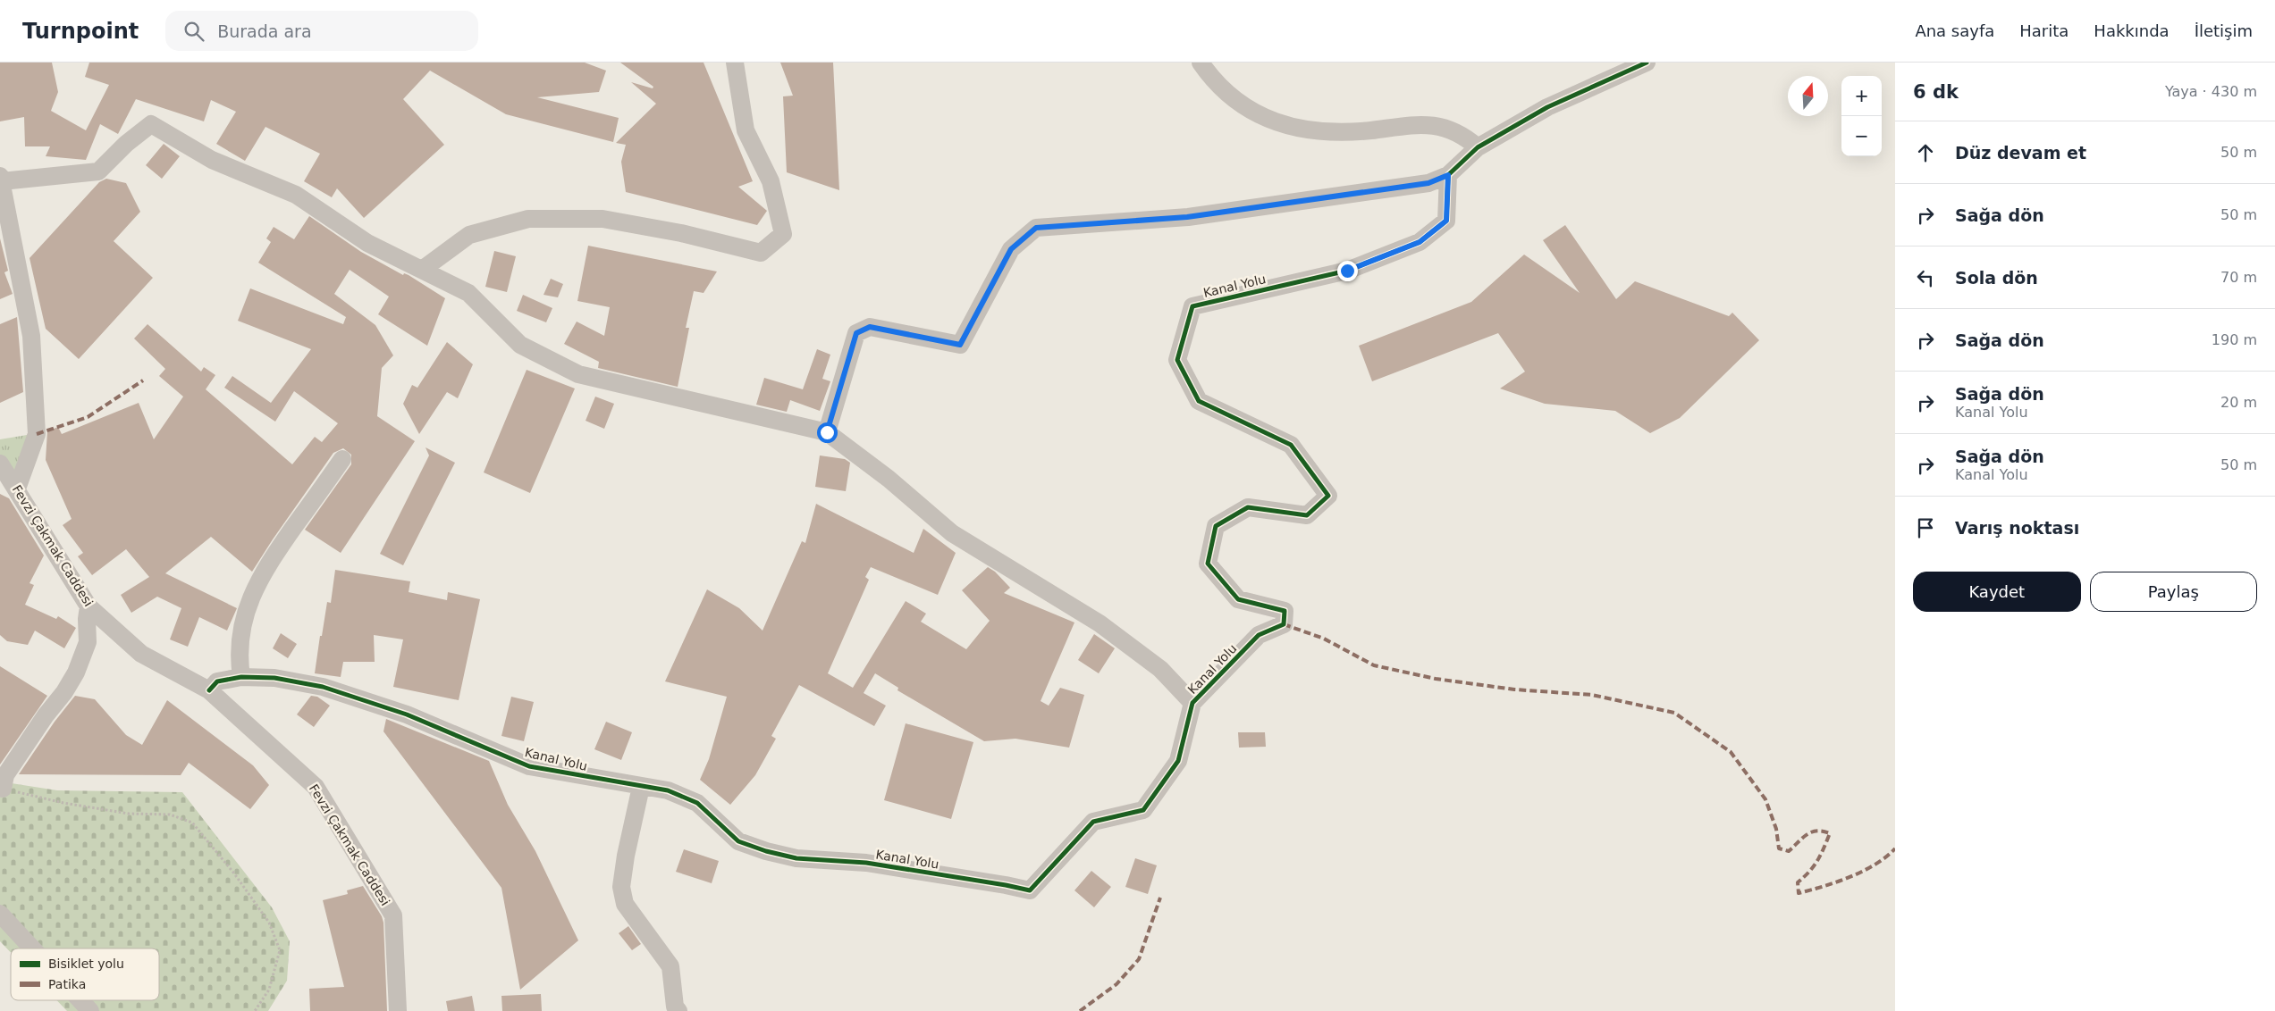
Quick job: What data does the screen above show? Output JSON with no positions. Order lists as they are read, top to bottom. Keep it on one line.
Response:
{"streets":{"street":["Kanal Yolu","Fevzi Çakmak Caddesi"]},"crossings":[["Kanal Yolu","Fevzi Çakmak Caddesi"]],"legend":["Bisiklet yolu","Patika"],"north":"top","page":{"header":"Turnpoint","search":"Burada ara","nav":["Ana sayfa","Harita","Hakkında","İletişim"],"heading":["6 dk","Yaya · 430 m"],"map_buttons":["+","−"],"list":[["Düz devam et","50 m"],["Sağa dön","50 m"],["Sola dön","70 m"],["Sağa dön","190 m"],["Sağa dön","Kanal Yolu","20 m"],["Sağa dön","Kanal Yolu","50 m"],"Varış noktası"],"buttons":["Kaydet","Paylaş"]}}
